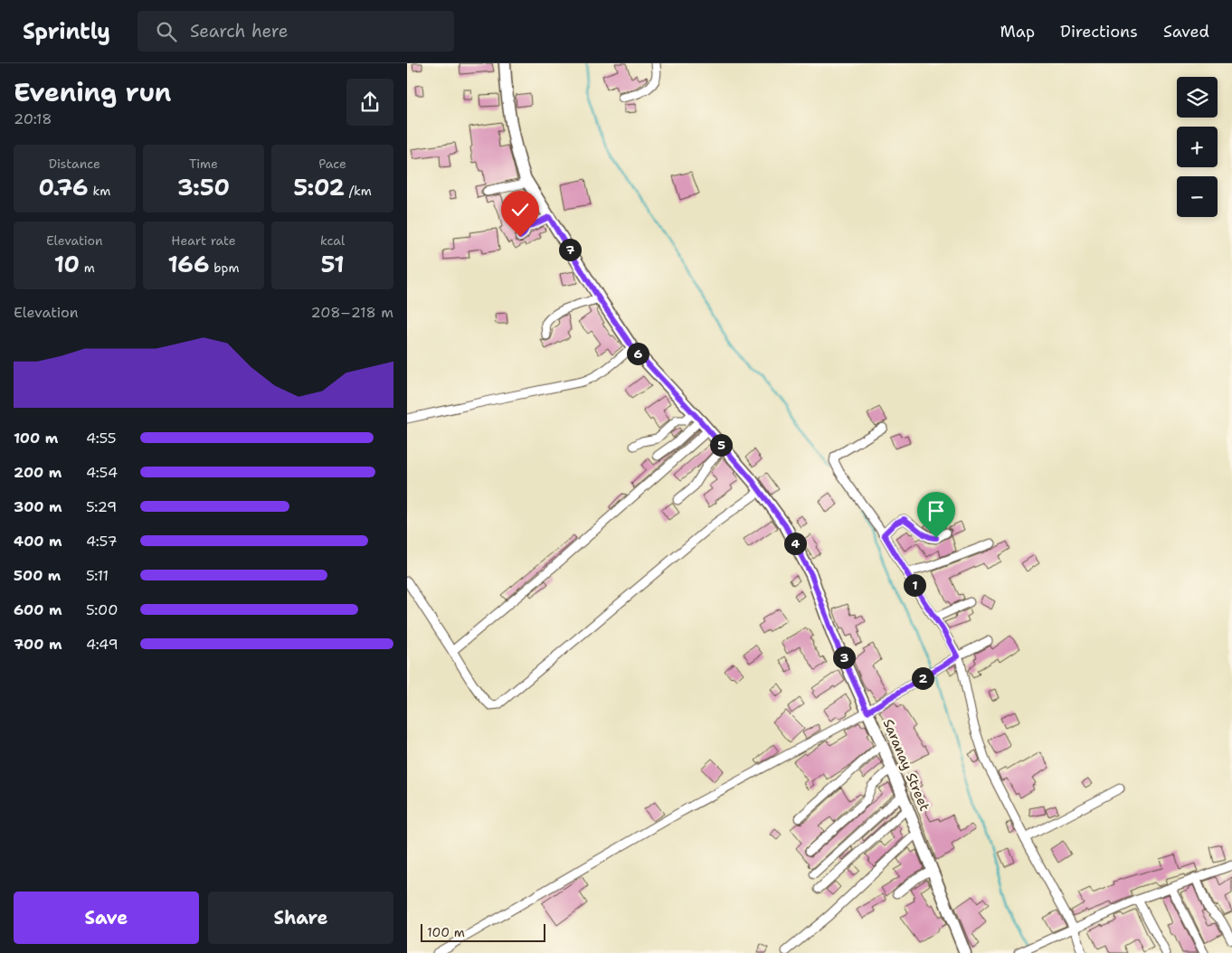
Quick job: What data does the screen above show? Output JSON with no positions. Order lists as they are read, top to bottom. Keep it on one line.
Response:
{"streets":{"street":["Saranay Street"]},"scale_bar":"100 m","page":{"header":"Sprintly","search":"Search here","nav":["Map","Directions","Saved"],"heading":["Evening run","20:18"],"map_buttons":["+","−"],"stats":[["Distance","0.76 km"],["Time","3:50"],["Pace","5:02 /km"],["Elevation","10 m"],["Heart rate","166 bpm"],["kcal","51"]],"pins":["7","6","5","4","1","3","2"],"chart":["Elevation","208–218 m"],"list":[{"name":"100 m","note":"4:55"},{"name":"200 m","note":"4:54"},{"name":"300 m","note":"5:29"},{"name":"400 m","note":"4:57"},{"name":"500 m","note":"5:11"},{"name":"600 m","note":"5:00"},{"name":"700 m","note":"4:49"}],"buttons":["Save","Share"],"scale":"100 m"}}
